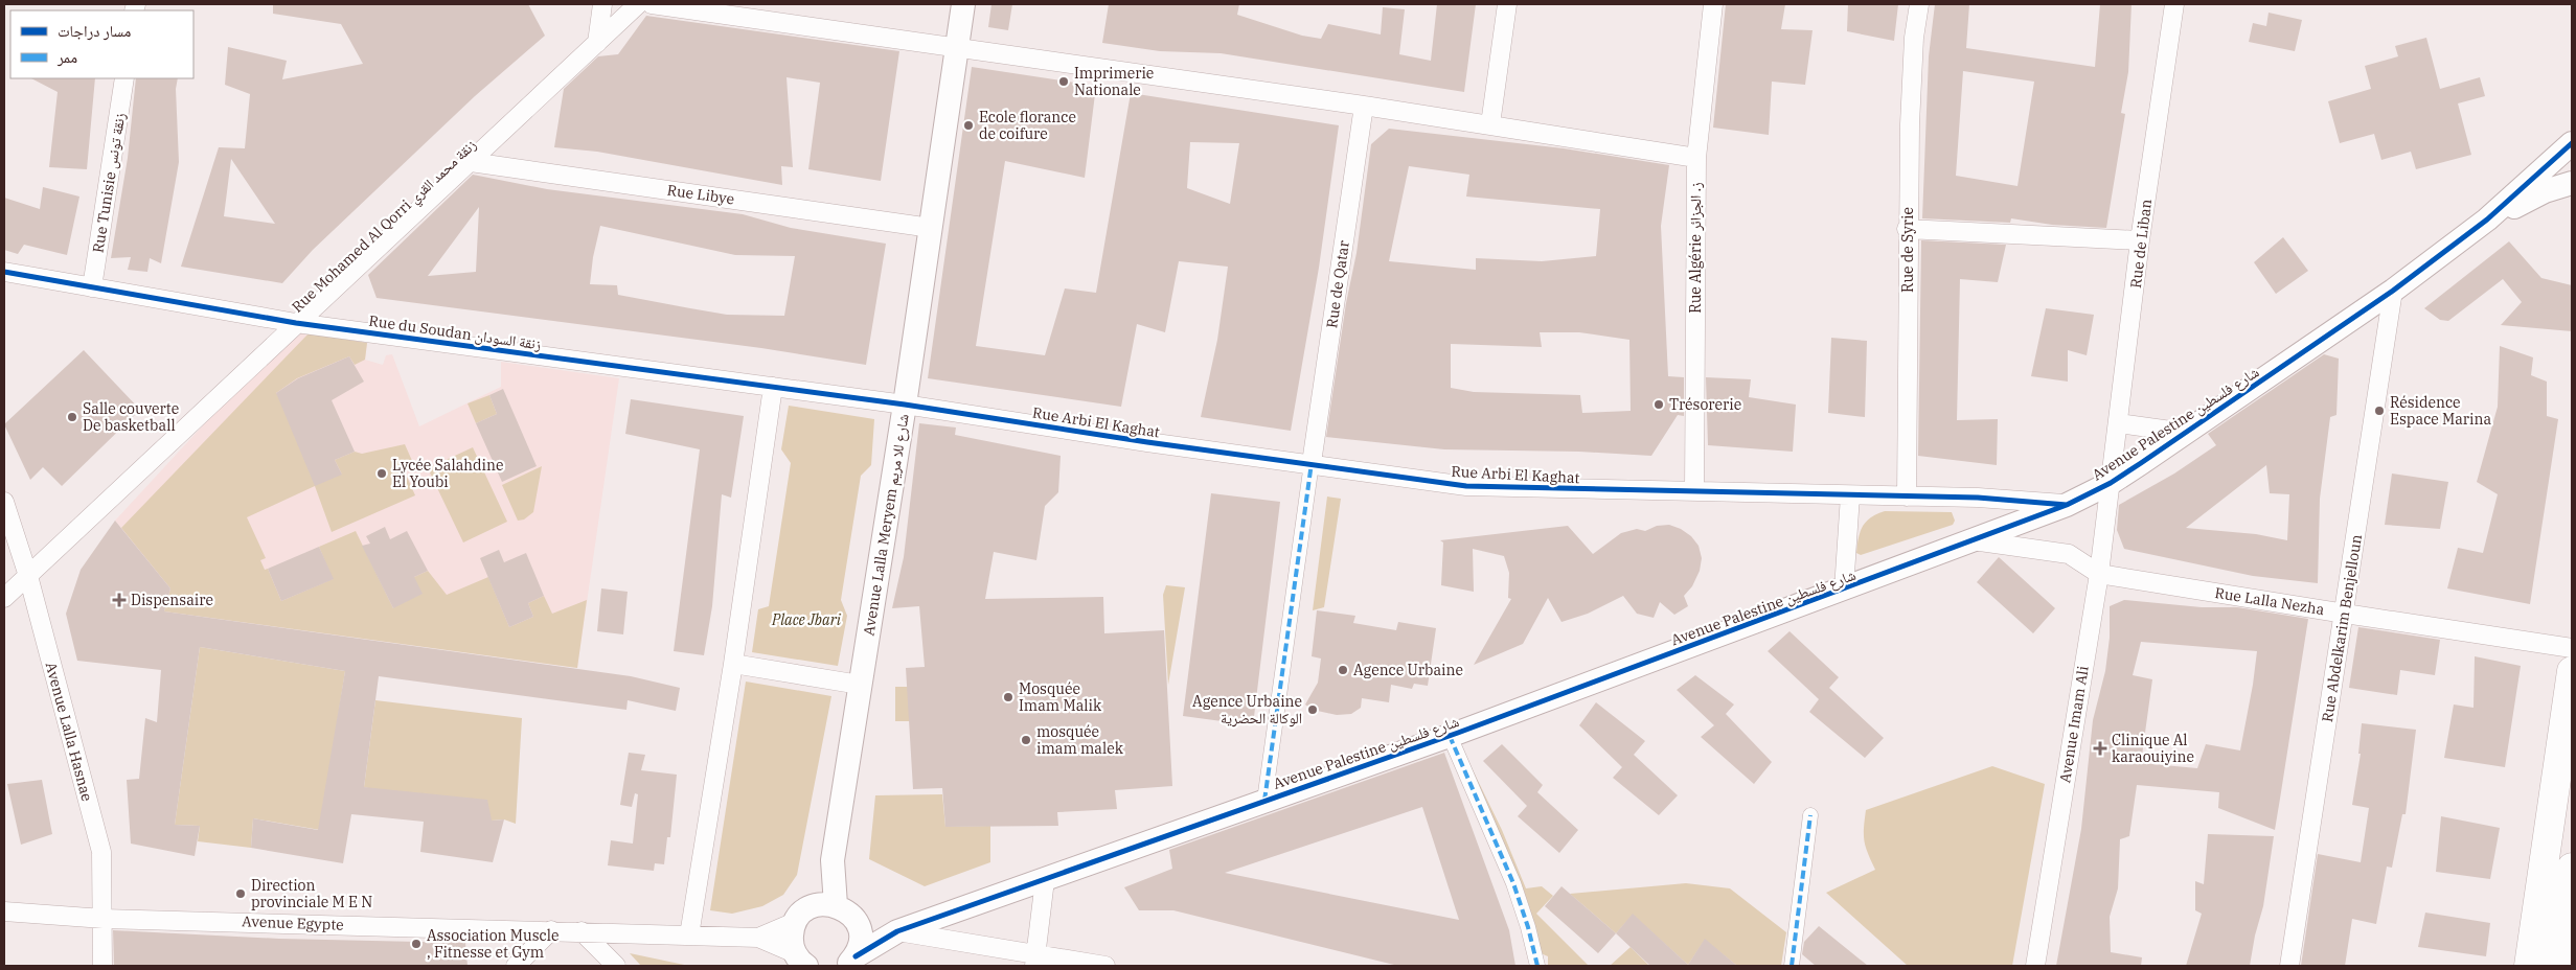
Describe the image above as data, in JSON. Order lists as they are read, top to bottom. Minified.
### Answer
{"streets":{"street":["Rue Tunisie زنقة تونس","Rue Libye","Rue Mohamed Al Qorri زنقة محمد القري","Rue de Liban","Rue Algérie ز. الجزائر","Rue de Syrie","Rue de Qatar","Rue du Soudan زنقة السودان","Rue Arbi El Kaghat","Avenue Palestine شارع فلسطين","Avenue Lalla Meryem شارع للا مريم","Rue Lalla Nezha","Rue Abdelkarim Benjelloun","Avenue Imam Ali","Avenue Lalla Hasnae","Avenue Egypte"]},"crossings":[["Rue Tunisie زنقة تونس","Rue du Soudan زنقة السودان"],["Rue Libye","Rue Mohamed Al Qorri زنقة محمد القري"],["Rue Libye","Avenue Lalla Meryem شارع للا مريم"],["Rue Mohamed Al Qorri زنقة محمد القري","Rue du Soudan زنقة السودان"],["Rue Mohamed Al Qorri زنقة محمد القري","Avenue Lalla Hasnae"],["Rue de Liban","Avenue Palestine شارع فلسطين"],["Rue de Liban","Avenue Imam Ali"],["Rue Algérie ز. الجزائر","Rue Arbi El Kaghat"],["Rue de Syrie","Rue Arbi El Kaghat"],["Rue de Qatar","Rue Arbi El Kaghat"],["Rue du Soudan زنقة السودان","Rue Arbi El Kaghat"],["Rue du Soudan زنقة السودان","Avenue Lalla Meryem شارع للا مريم"],["Rue Arbi El Kaghat","Avenue Palestine شارع فلسطين"],["Rue Arbi El Kaghat","Avenue Lalla Meryem شارع للا مريم"],["Avenue Palestine شارع فلسطين","Avenue Lalla Meryem شارع للا مريم"],["Avenue Palestine شارع فلسطين","Rue Lalla Nezha"],["Avenue Palestine شارع فلسطين","Rue Abdelkarim Benjelloun"],["Avenue Palestine شارع فلسطين","Avenue Imam Ali"],["Avenue Lalla Meryem شارع للا مريم","Avenue Egypte"],["Rue Lalla Nezha","Rue Abdelkarim Benjelloun"],["Rue Lalla Nezha","Avenue Imam Ali"],["Avenue Lalla Hasnae","Avenue Egypte"]],"parks":["Place Jbari"],"places":{"other":["Imprimerie Nationale","Ecole florance de coifure","Trésorerie","Résidence Espace Marina","Salle couverte De basketball","Lycée Salahdine El Youbi","Agence Urbaine","Mosquée Imam Malik","Agence Urbaine الوكالة الحضرية","mosquée imam malek","Direction provinciale M E N","Association Muscle , Fitnesse et Gym"],"health":["Dispensaire","Clinique Al karaouiyine"]},"legend":["مسار دراجات","ممر"]}
